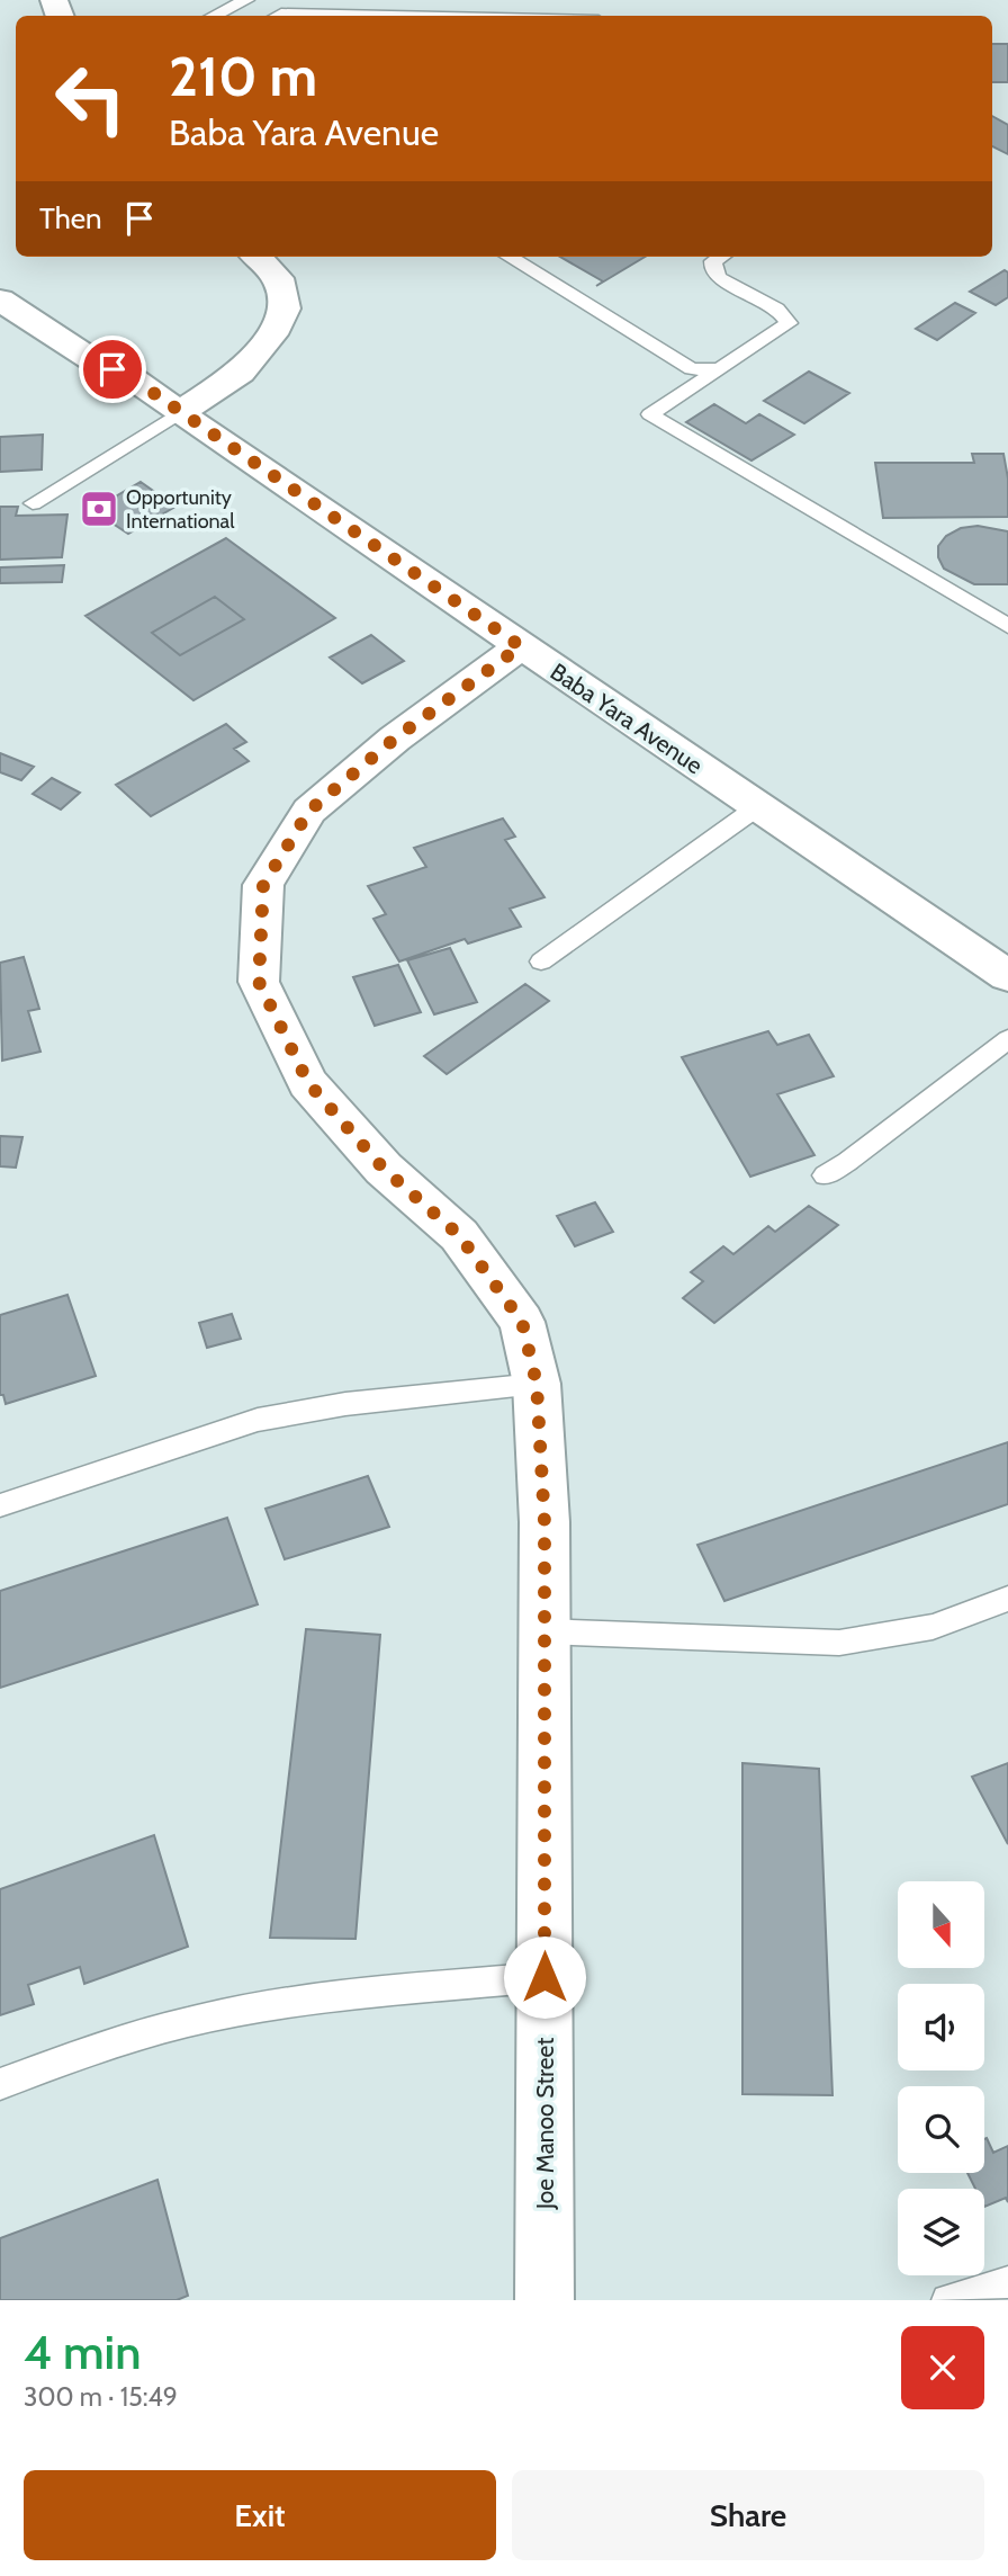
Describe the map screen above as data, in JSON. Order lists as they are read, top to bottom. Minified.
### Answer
{"streets":{"main road":["Baba Yara Avenue","Joe Manoo Street"]},"crossings":[["Baba Yara Avenue","Joe Manoo Street"]],"places":{"bank":["Opportunity International"]},"north":"bottom","page":{"turn":["210 m","Baba Yara Avenue"],"then":"Then","heading":["4 min","300 m · 15:49"],"buttons":["Exit","Share"]}}
